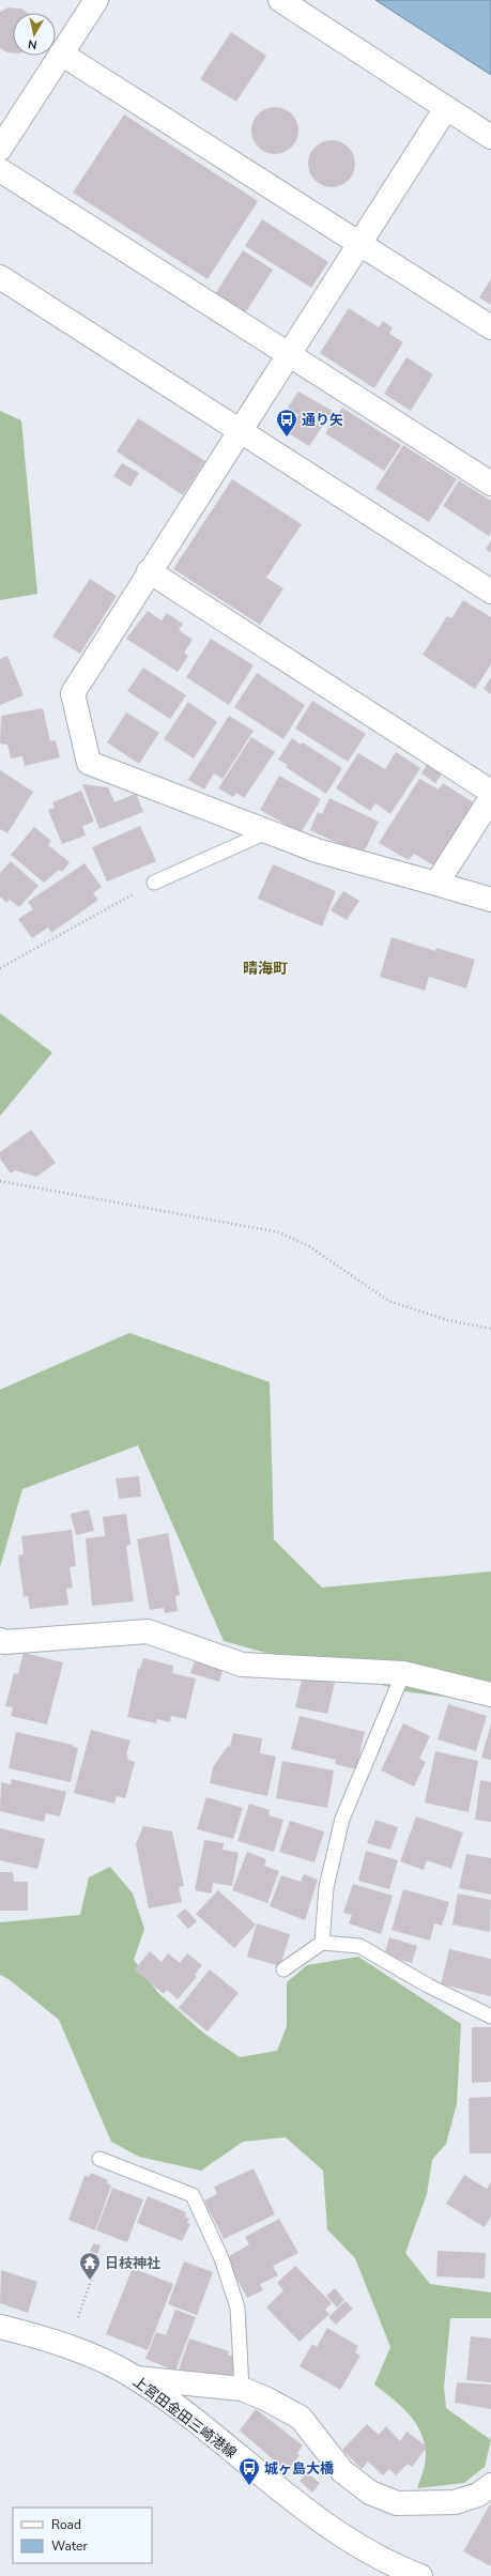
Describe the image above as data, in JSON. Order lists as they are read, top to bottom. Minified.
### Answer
{"streets":{"street":["上宮田金田三崎港線"]},"districts":["晴海町"],"places":{"bus stop":["通り矢","城ヶ島大橋"],"temple":["日枝神社"]},"legend":["Road","Water"],"north":"bottom"}
